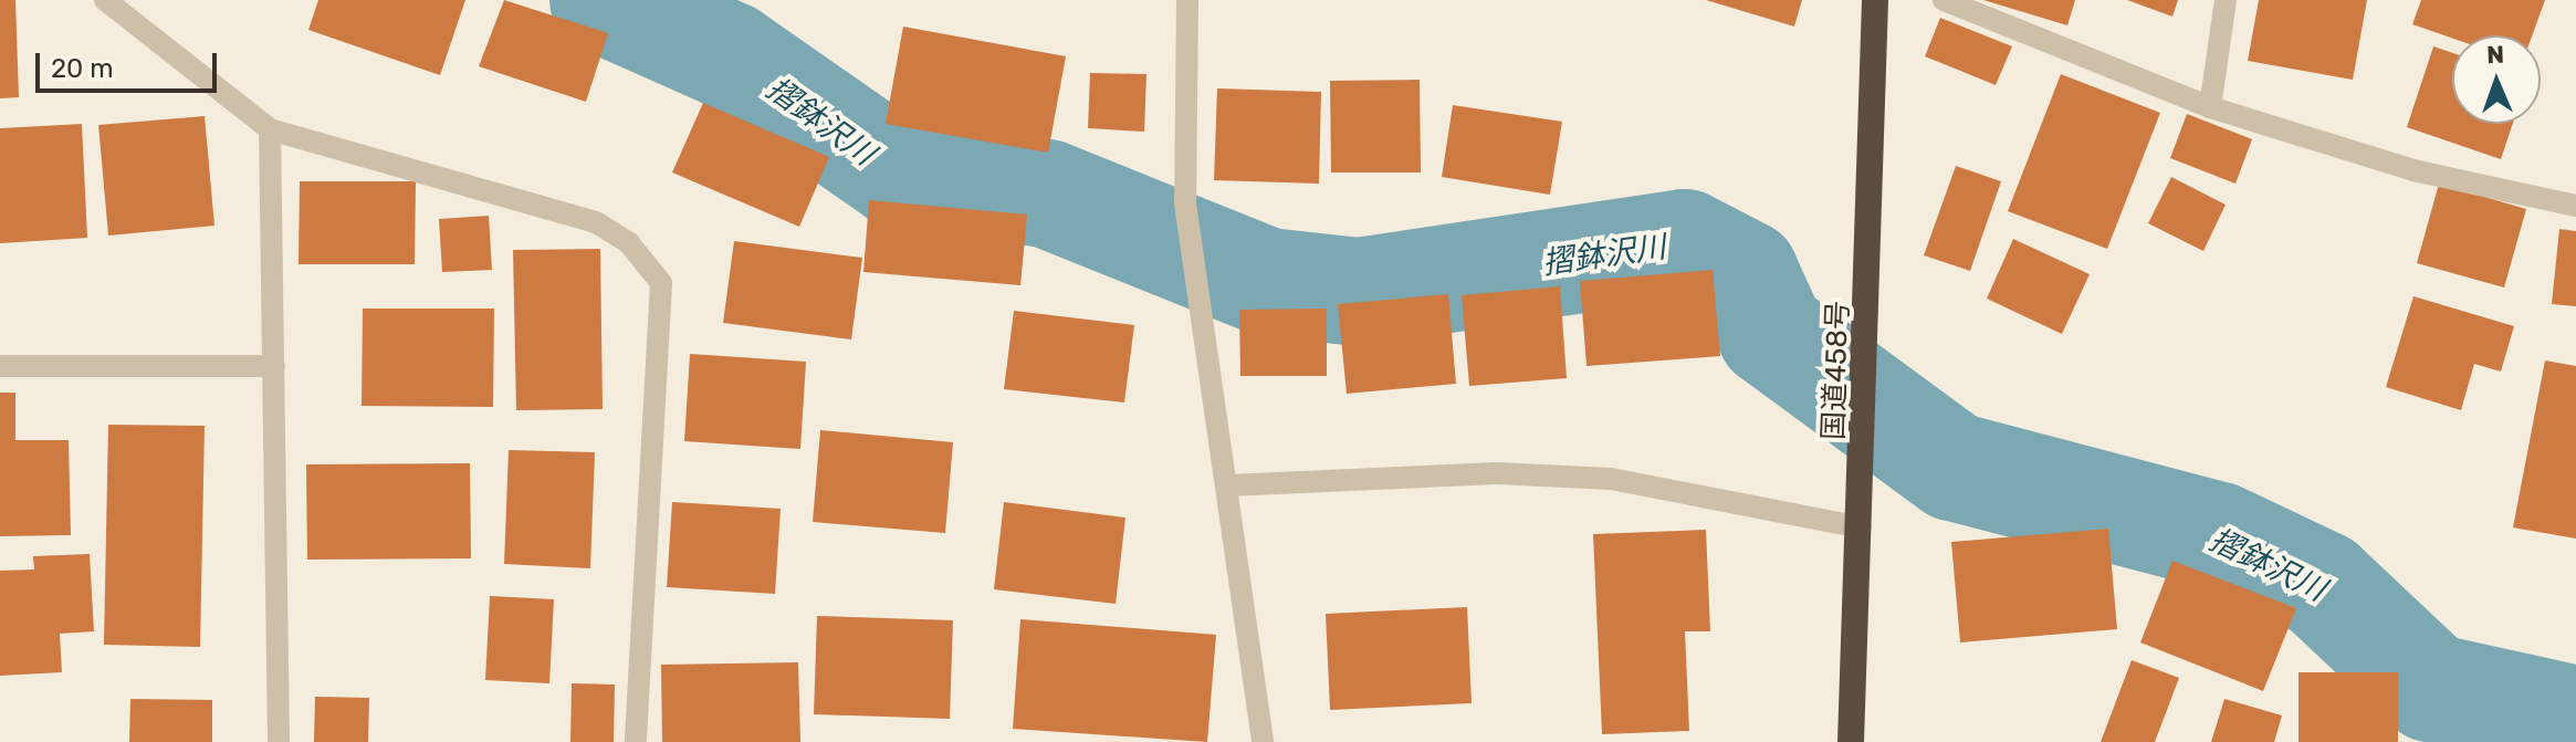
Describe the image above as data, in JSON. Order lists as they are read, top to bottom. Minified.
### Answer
{"streets":{"highway":["国道458号"]},"water":["摺鉢沢川"],"scale_bar":"20 m","north":"top"}
